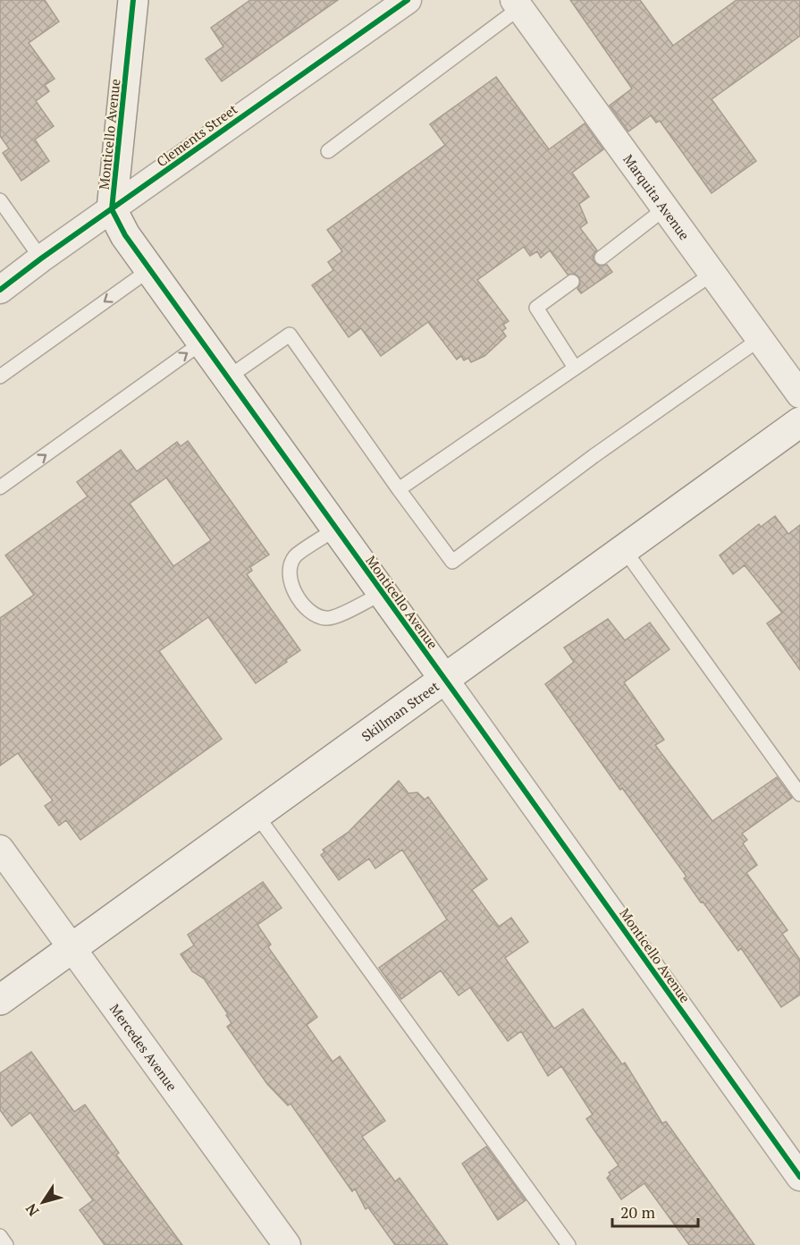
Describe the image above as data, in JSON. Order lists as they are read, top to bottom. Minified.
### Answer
{"streets":{"main road":["Monticello Avenue","Skillman Street"],"street":["Clements Street","Marquita Avenue","Mercedes Avenue"]},"crossings":[["Monticello Avenue","Clements Street"],["Monticello Avenue","Skillman Street"],["Skillman Street","Mercedes Avenue"]],"scale_bar":"20 m","north":"bottom left"}
